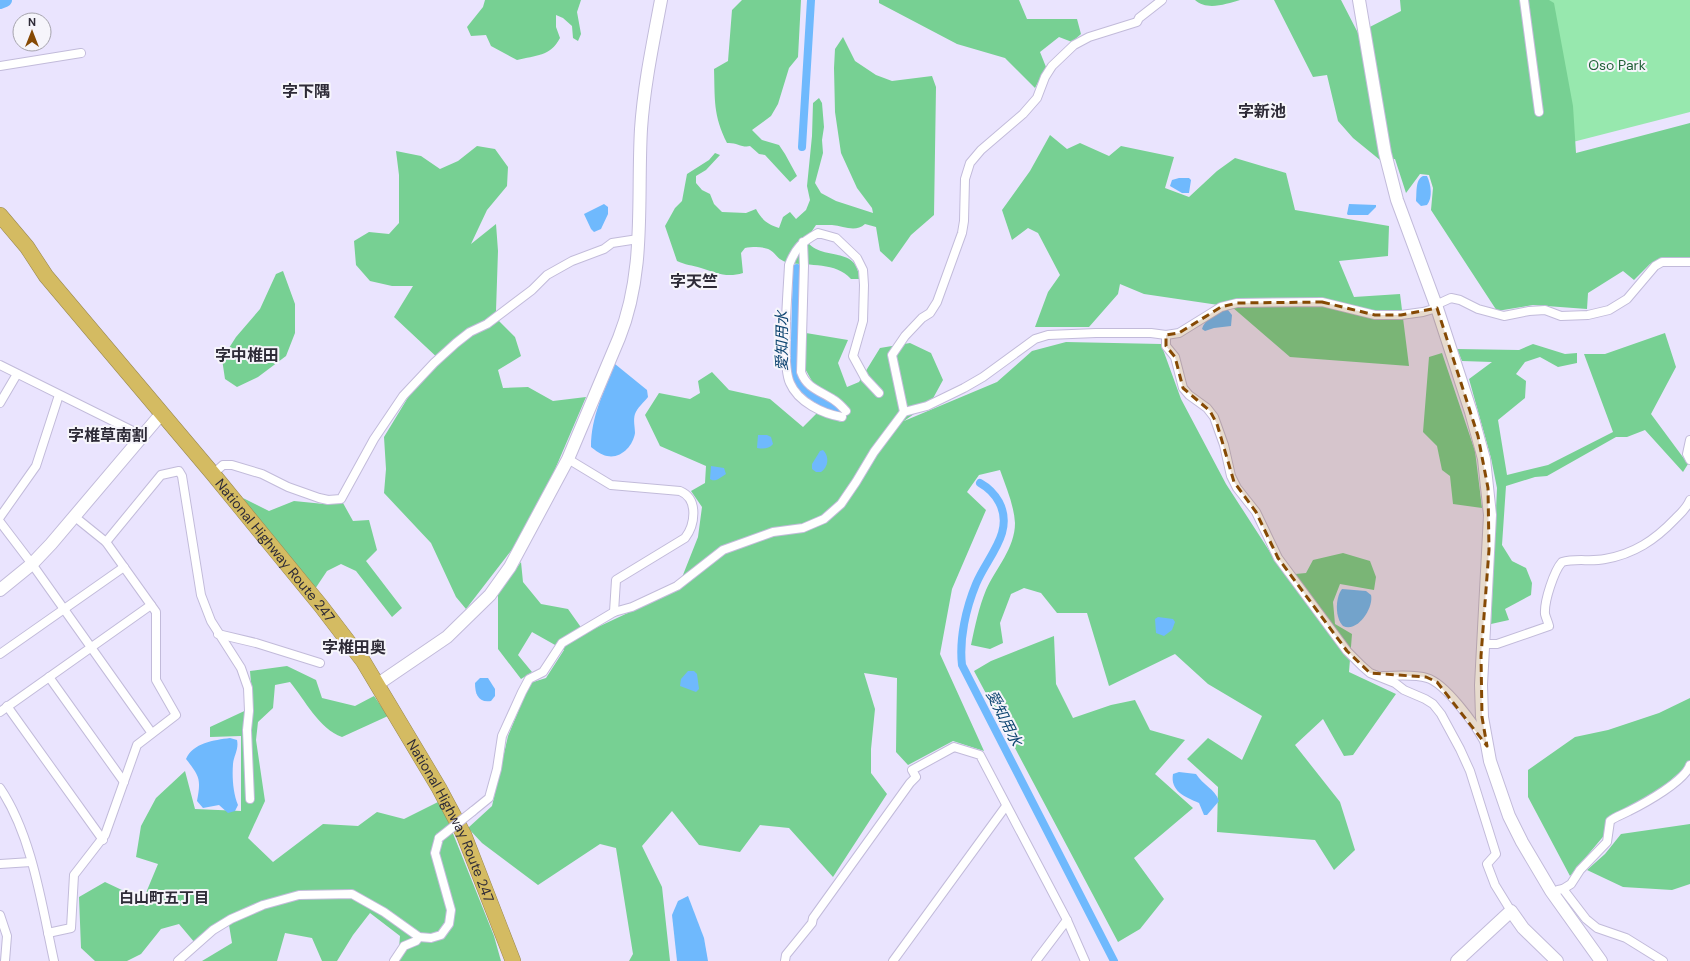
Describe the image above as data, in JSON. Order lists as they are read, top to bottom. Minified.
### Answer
{"streets":{"highway":["National Highway Route 247"]},"districts":["字下隅","字新池","字天竺","字中椎田","字椎草南割","字椎田奥","白山町五丁目"],"water":["愛知用水"],"parks":["Oso Park"],"north":"top"}
